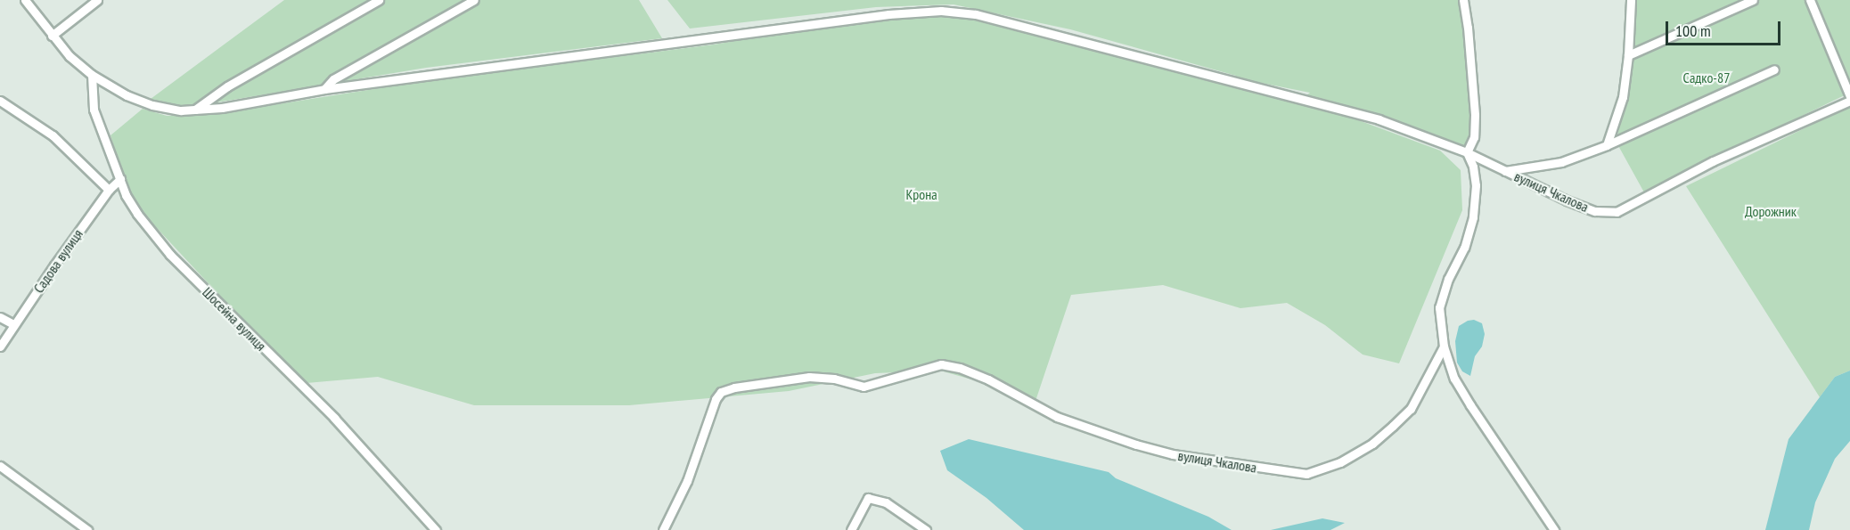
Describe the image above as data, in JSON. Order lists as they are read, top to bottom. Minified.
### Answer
{"streets":{"street":["вулиця Чкалова","Садова вулиця","Шосейна вулиця"]},"crossings":[["вулиця Чкалова","Шосейна вулиця"],["Садова вулиця","Шосейна вулиця"]],"parks":["Садко-87","Крона","Дорожник"],"scale_bar":"100 m"}
